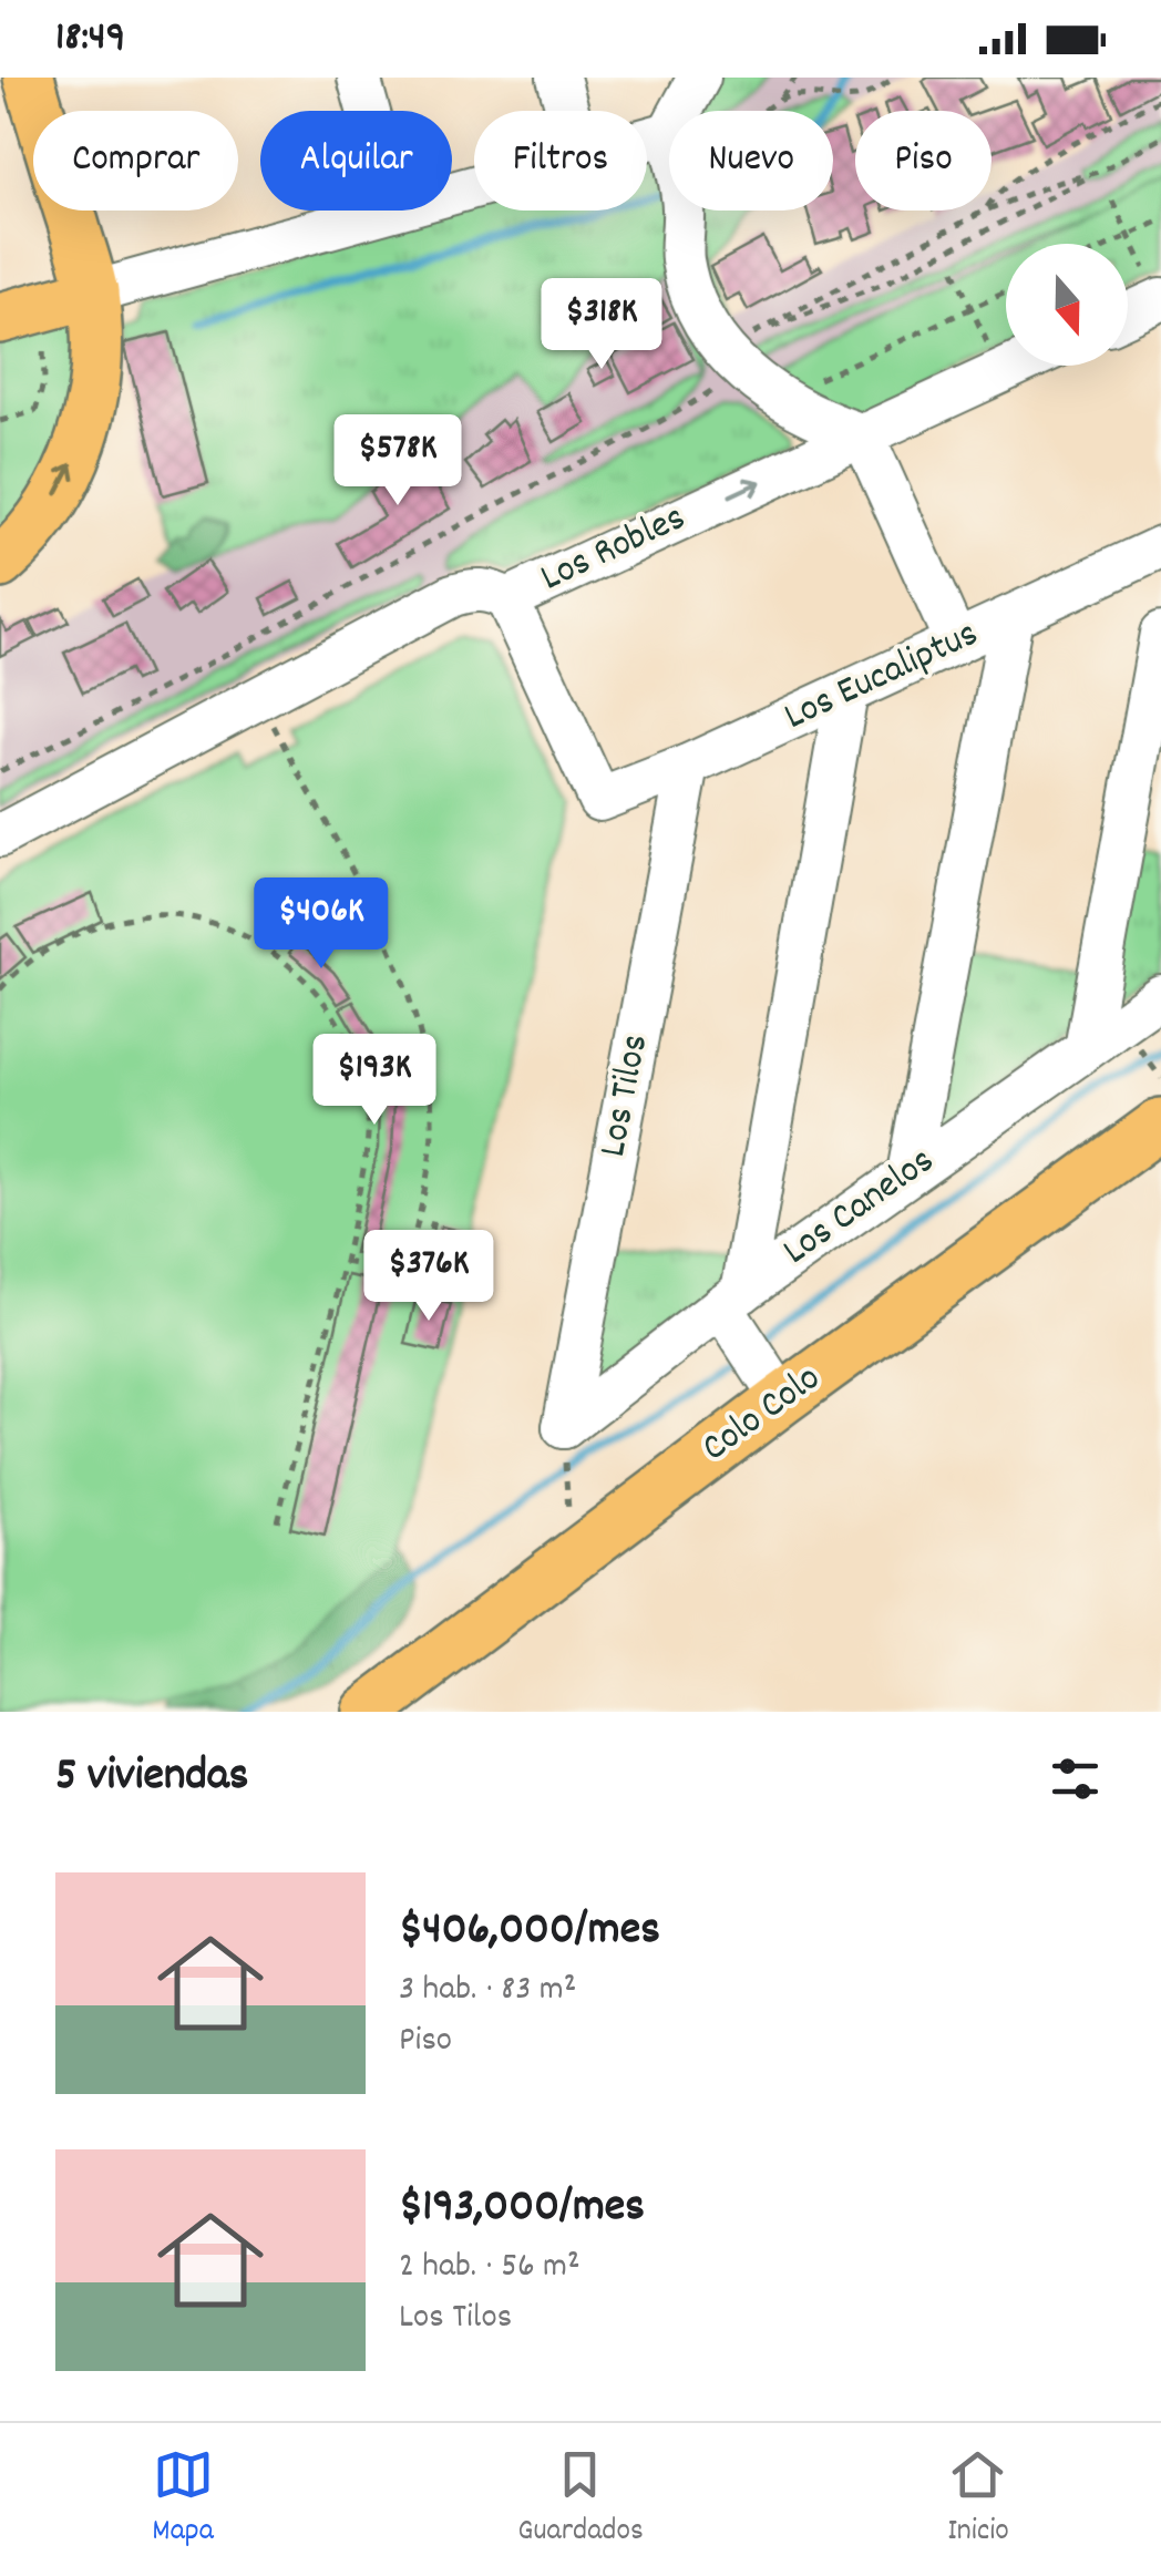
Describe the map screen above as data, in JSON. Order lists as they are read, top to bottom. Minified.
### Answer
{"streets":{"main road":["Colo Colo"],"street":["Los Robles","Los Eucaliptus","Los Tilos","Los Canelos"]},"crossings":[["Los Robles","Los Eucaliptus"],["Los Eucaliptus","Los Tilos"],["Los Tilos","Los Canelos"]],"north":"bottom","page":{"status":"18:49","chip":["Comprar","Alquilar","Filtros","Nuevo","Piso"],"price":["$318K","$578K","$406K","$193K","$376K"],"heading":"5 viviendas","list":[{"name":"$406,000/mes","note":"3 hab. · 83 m² · Piso"},{"name":"$193,000/mes","note":"2 hab. · 56 m² · Los Tilos"}],"tabs":["Mapa","Guardados","Inicio"]}}
